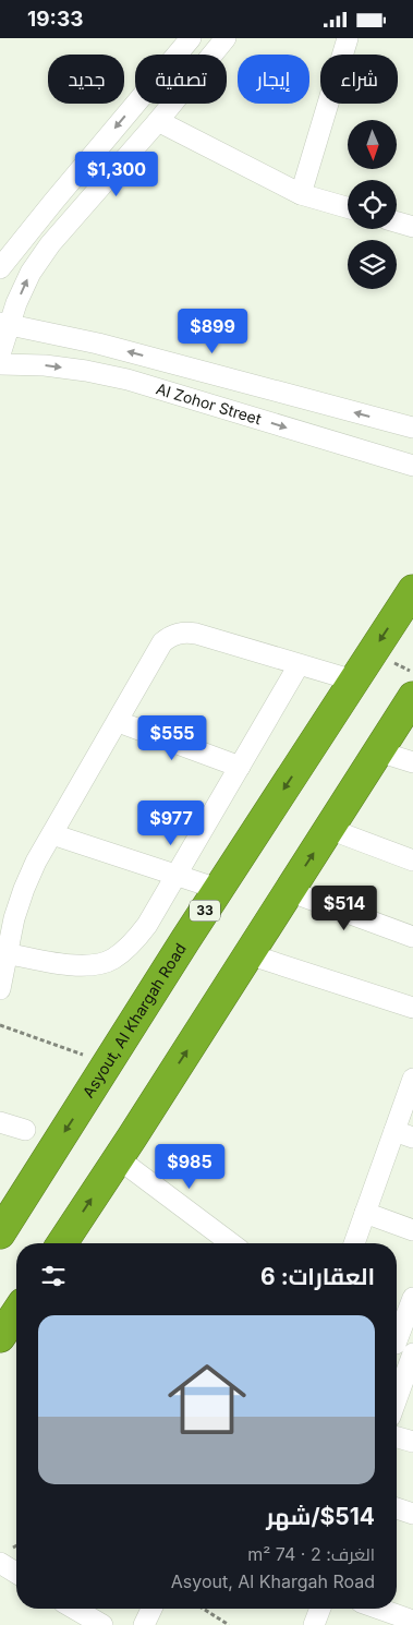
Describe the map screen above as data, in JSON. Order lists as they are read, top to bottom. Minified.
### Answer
{"streets":{"highway":["33","Asyout, Al Khargah Road"],"street":["Al Zohor Street"]},"north":"bottom","page":{"status":"19:33","chip":["شراء","إيجار","تصفية","جديد"],"price":["$1,300","$899","$555","$977","$514","$985"],"heading":"العقارات: 6","list":[{"name":"$514/شهر","note":"الغرف: 2 · 74 m² · Asyout, Al Khargah Road"}]}}
